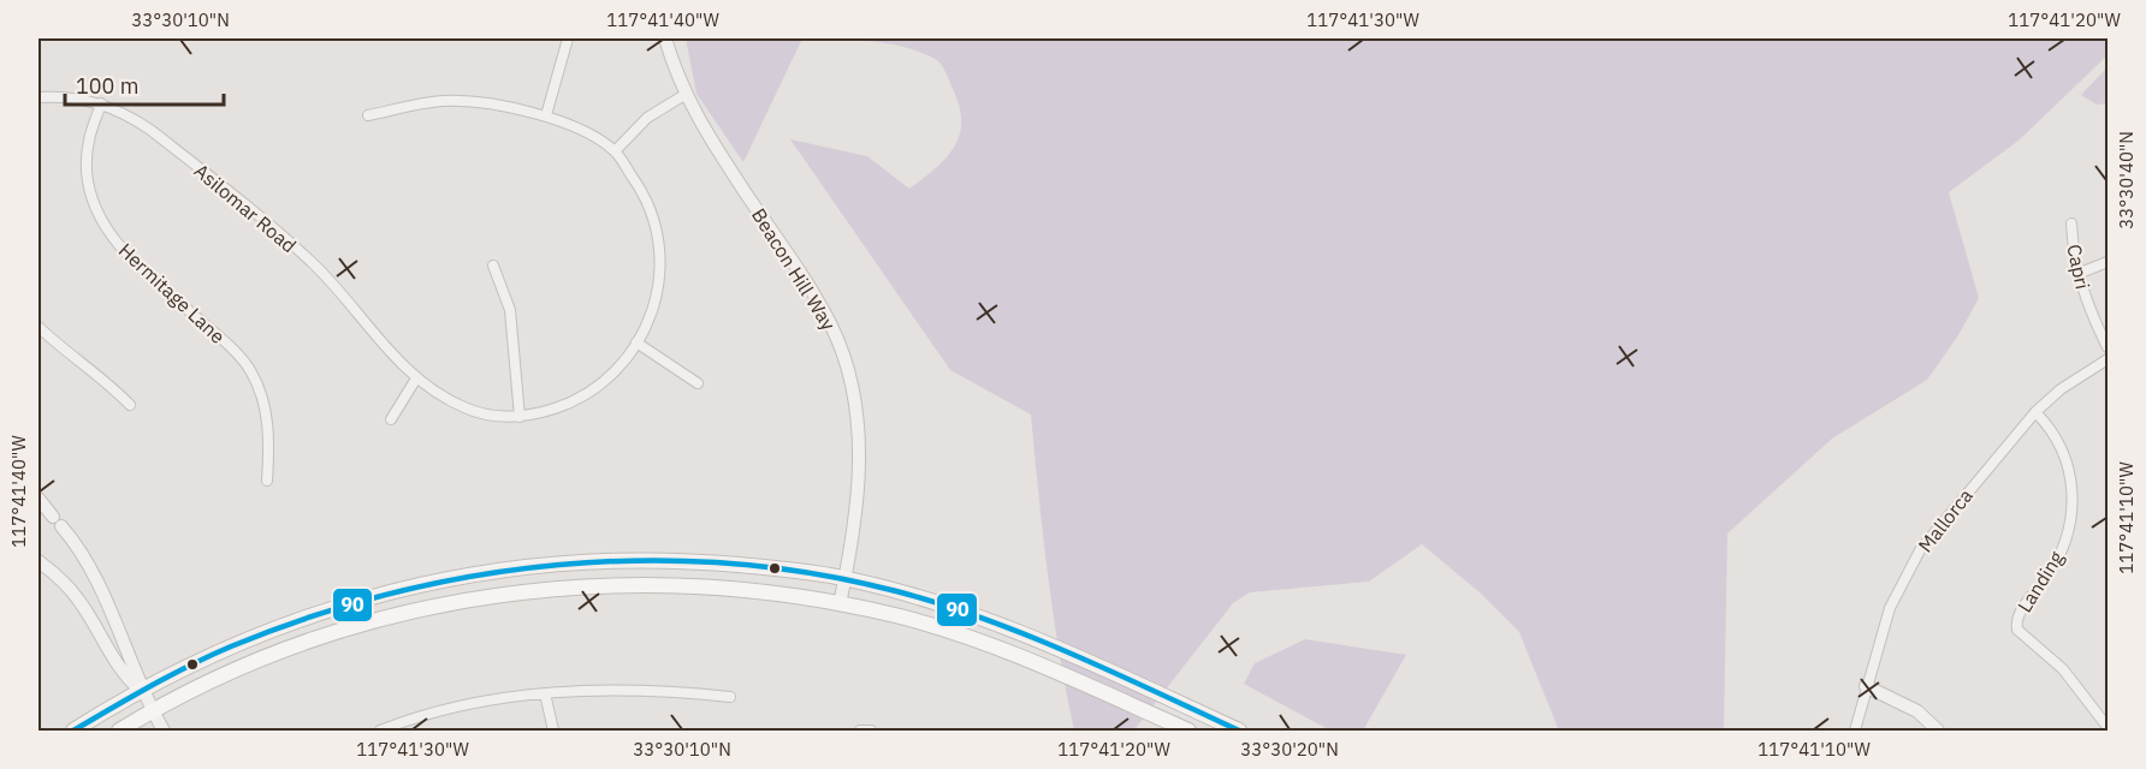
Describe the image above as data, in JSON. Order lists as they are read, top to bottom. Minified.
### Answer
{"streets":{"street":["Asilomar Road","Capri","Beacon Hill Way","Hermitage Lane","Mallorca","Landing"]},"crossings":[["Asilomar Road","Hermitage Lane"],["Mallorca","Landing"]],"lines":["transit line 90"],"scale_bar":"100 m","coordinates":["33°30'10\"N","117°41'40\"W","117°41'30\"W","117°41'20\"W","33°30'40\"N","117°41'10\"W","33°30'20\"N"]}
